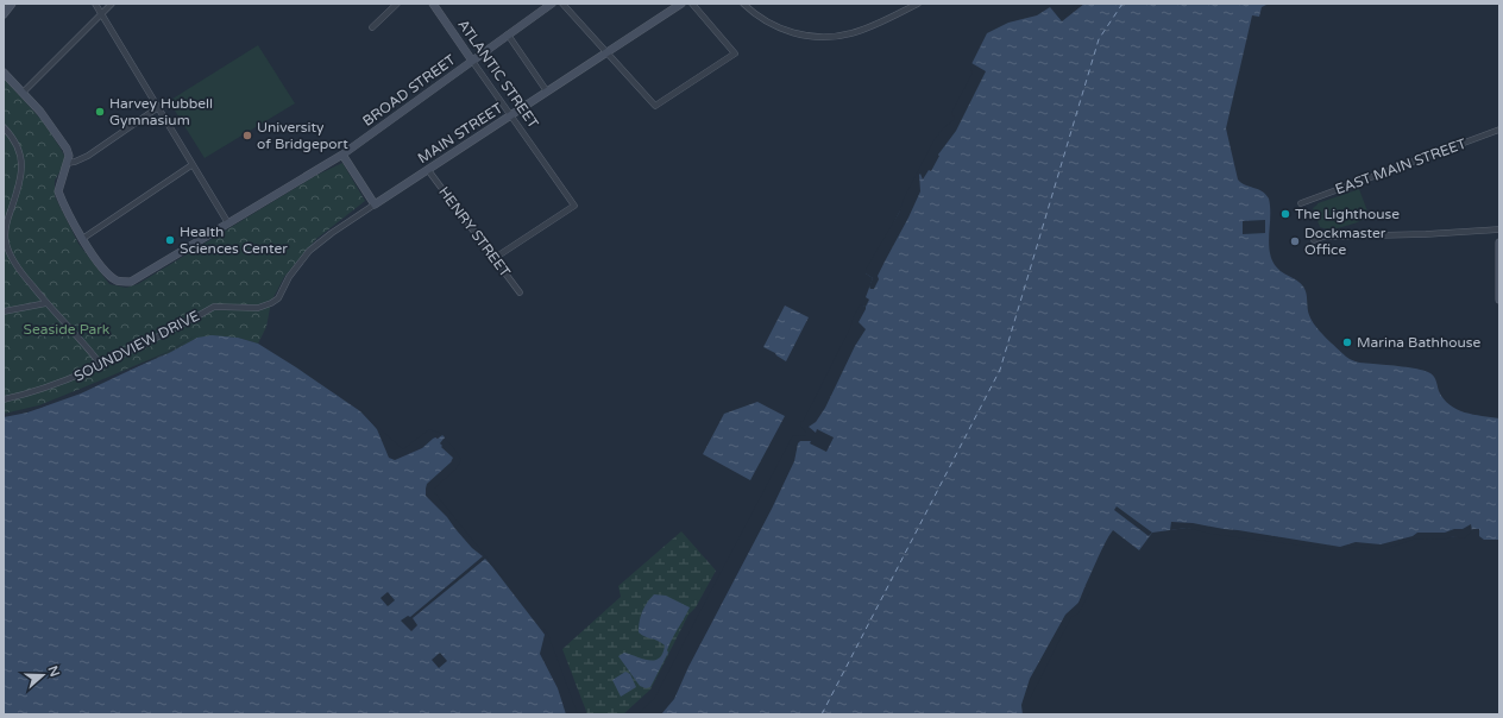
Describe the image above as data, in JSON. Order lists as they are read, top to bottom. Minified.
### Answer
{"streets":{"street":["ATLANTIC STREET","BROAD STREET","MAIN STREET","EAST MAIN STREET","HENRY STREET","SOUNDVIEW DRIVE"]},"crossings":[["ATLANTIC STREET","BROAD STREET"],["ATLANTIC STREET","MAIN STREET"],["ATLANTIC STREET","HENRY STREET"],["MAIN STREET","HENRY STREET"],["MAIN STREET","SOUNDVIEW DRIVE"]],"parks":["Seaside Park"],"places":["Harvey Hubbell Gymnasium","University of Bridgeport","The Lighthouse","Health Sciences Center","Dockmaster Office","Marina Bathhouse"],"north":"right"}
